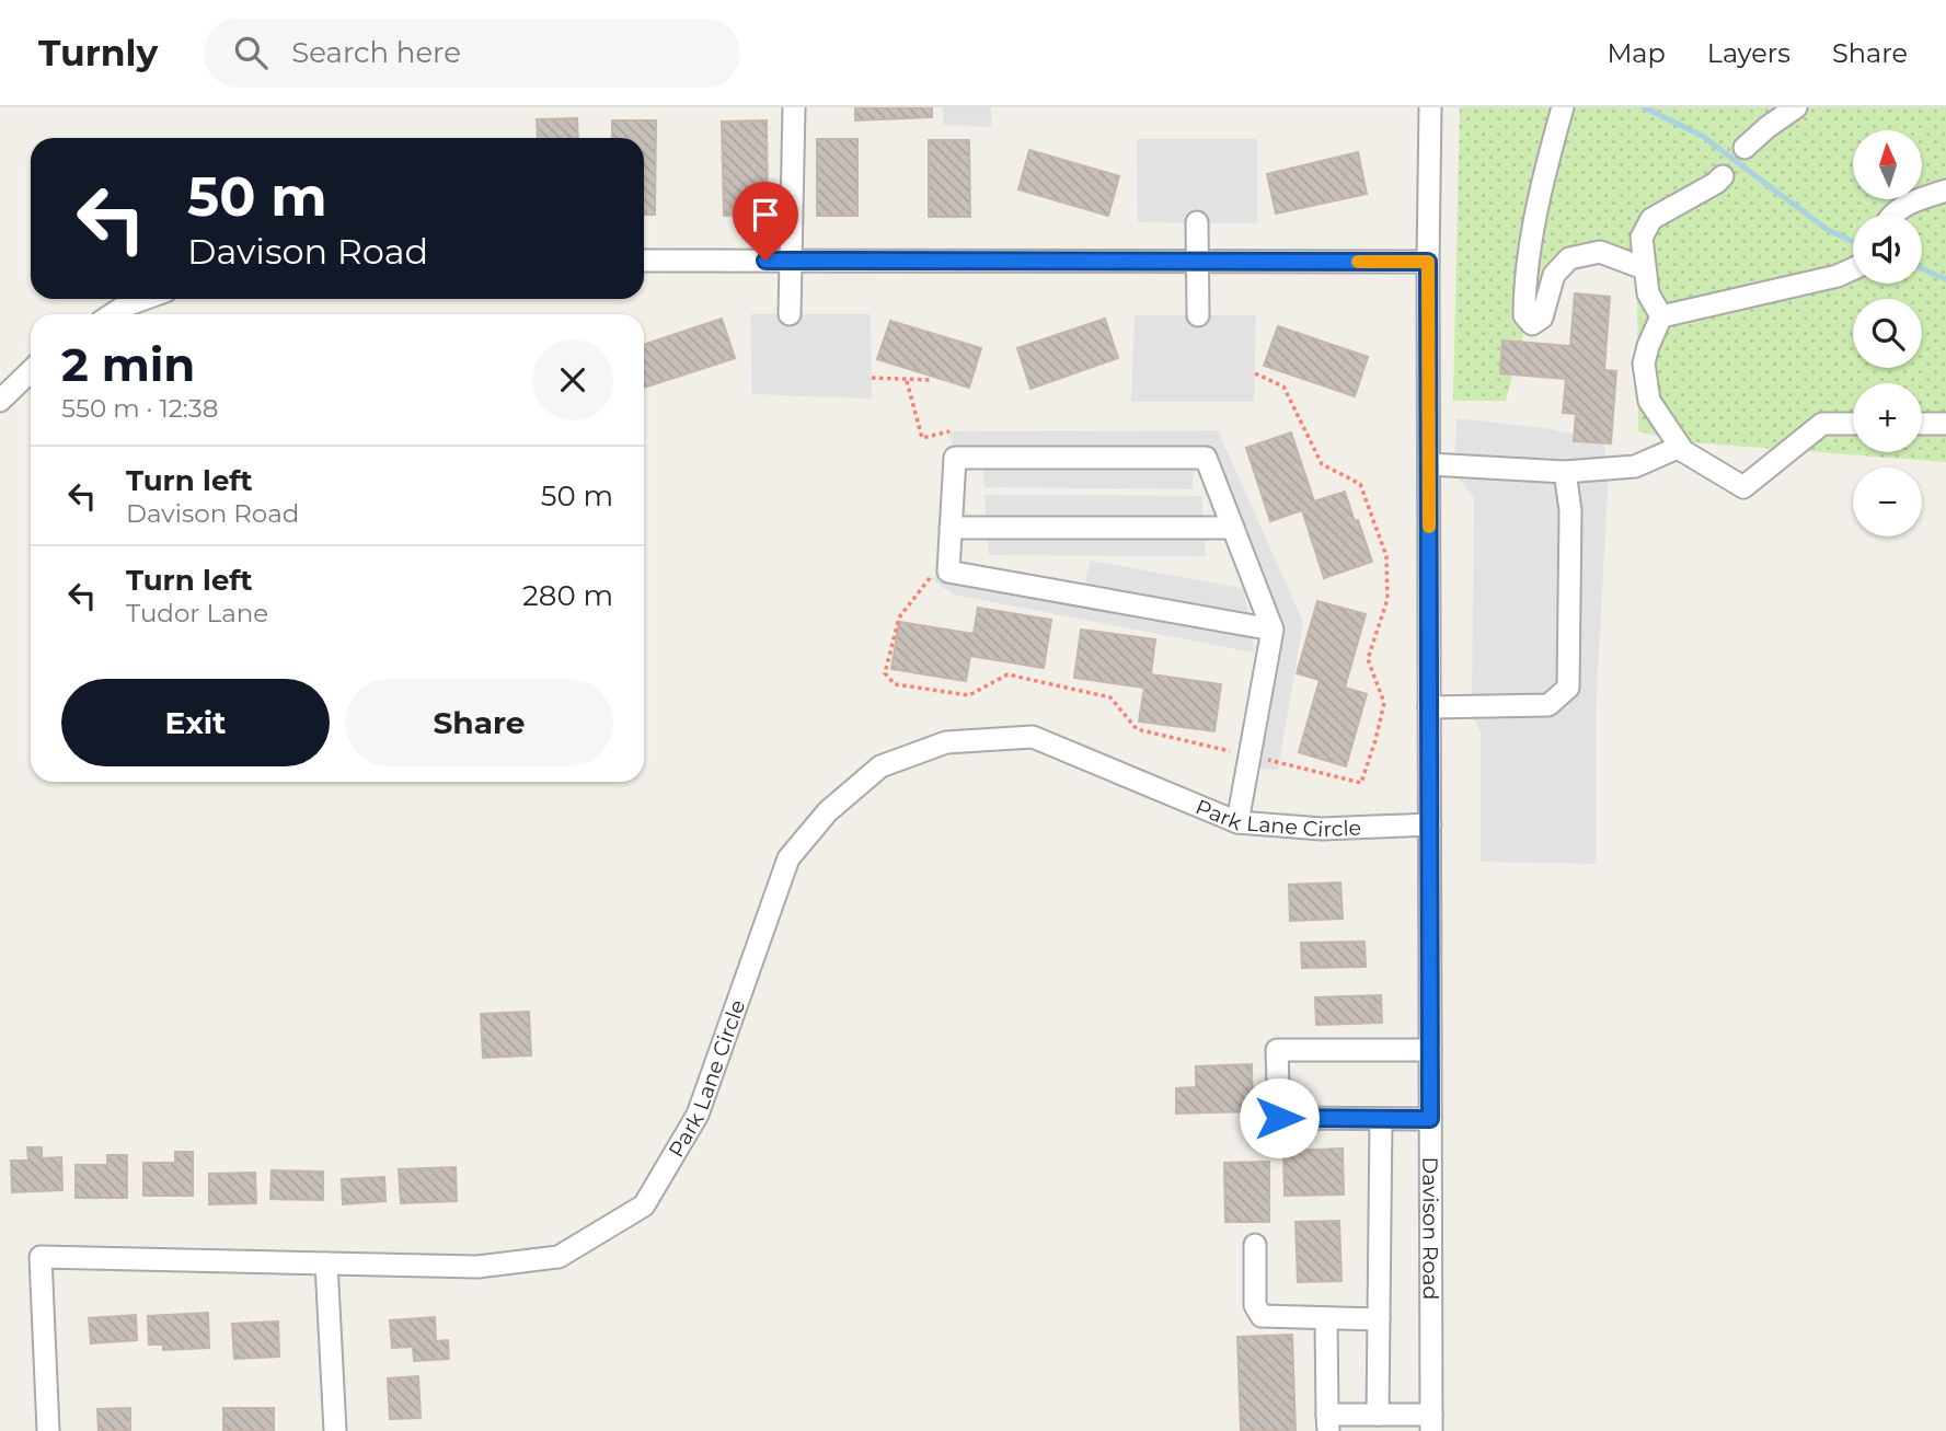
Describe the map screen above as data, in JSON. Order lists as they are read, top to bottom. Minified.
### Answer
{"streets":{"street":["Park Lane Circle","Davison Road"]},"crossings":[["Park Lane Circle","Davison Road"]],"north":"top","page":{"header":"Turnly","search":"Search here","nav":["Map","Layers","Share"],"map_buttons":["+","−"],"turn":["50 m","Davison Road"],"heading":["2 min","550 m · 12:38"],"list":[{"name":"Turn left","note":"Davison Road","value":"50 m"},{"name":"Turn left","note":"Tudor Lane","value":"280 m"}],"buttons":["Exit","Share"]}}
